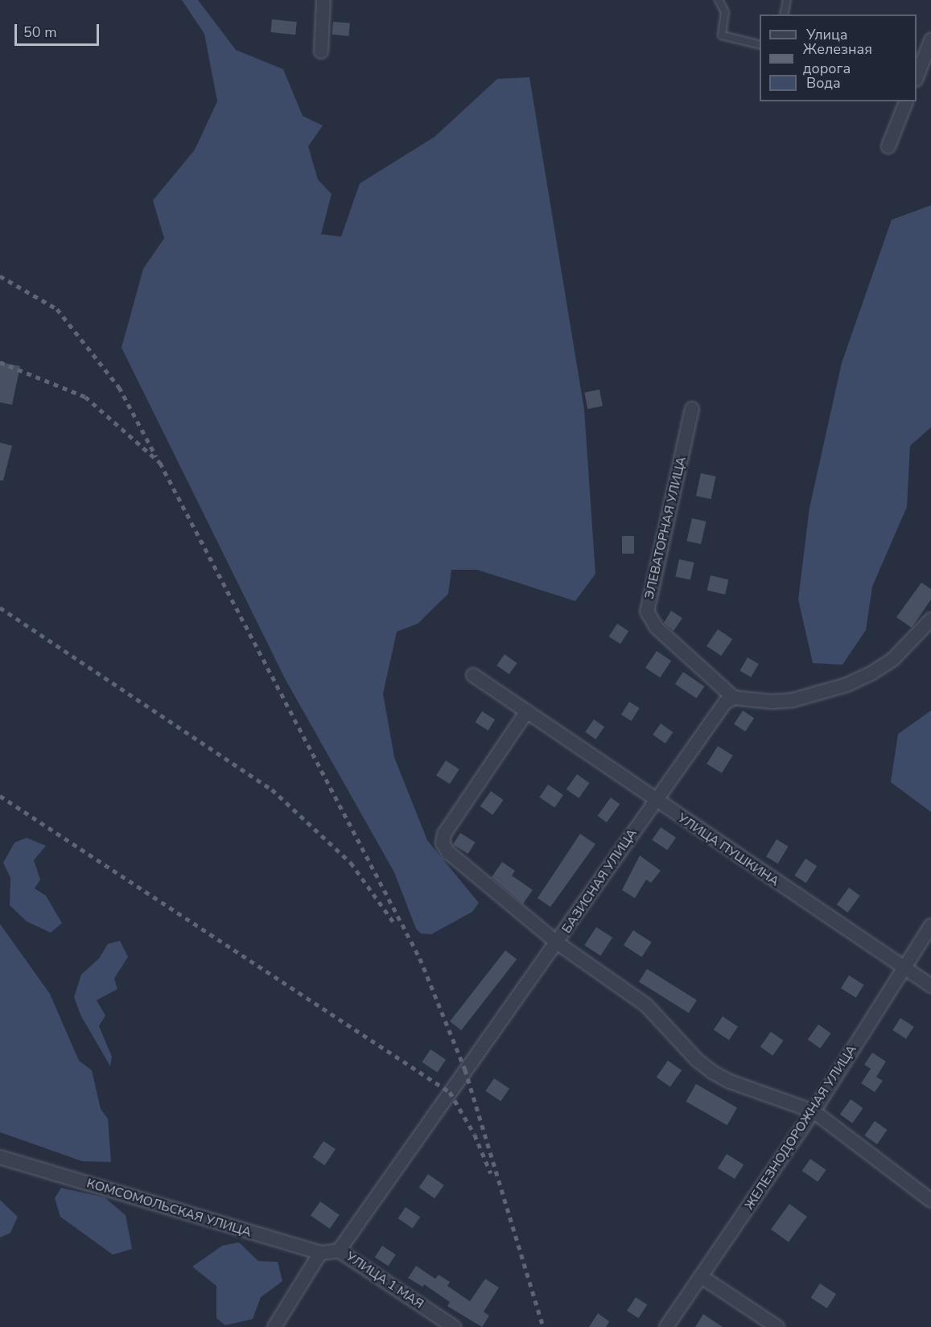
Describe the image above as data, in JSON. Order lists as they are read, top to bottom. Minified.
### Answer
{"streets":{"street":["ЭЛЕВАТОРНАЯ УЛИЦА","УЛИЦА ПУШКИНА","БАЗИСНАЯ УЛИЦА","ЖЕЛЕЗНОДОРОЖНАЯ УЛИЦА","КОМСОМОЛЬСКАЯ УЛИЦА","УЛИЦА 1 МАЯ"]},"crossings":[["ЭЛЕВАТОРНАЯ УЛИЦА","БАЗИСНАЯ УЛИЦА"],["УЛИЦА ПУШКИНА","БАЗИСНАЯ УЛИЦА"],["УЛИЦА ПУШКИНА","ЖЕЛЕЗНОДОРОЖНАЯ УЛИЦА"],["БАЗИСНАЯ УЛИЦА","КОМСОМОЛЬСКАЯ УЛИЦА"],["БАЗИСНАЯ УЛИЦА","УЛИЦА 1 МАЯ"],["КОМСОМОЛЬСКАЯ УЛИЦА","УЛИЦА 1 МАЯ"]],"legend":["Улица","Железная дорога","Вода"],"scale_bar":"50 m"}
